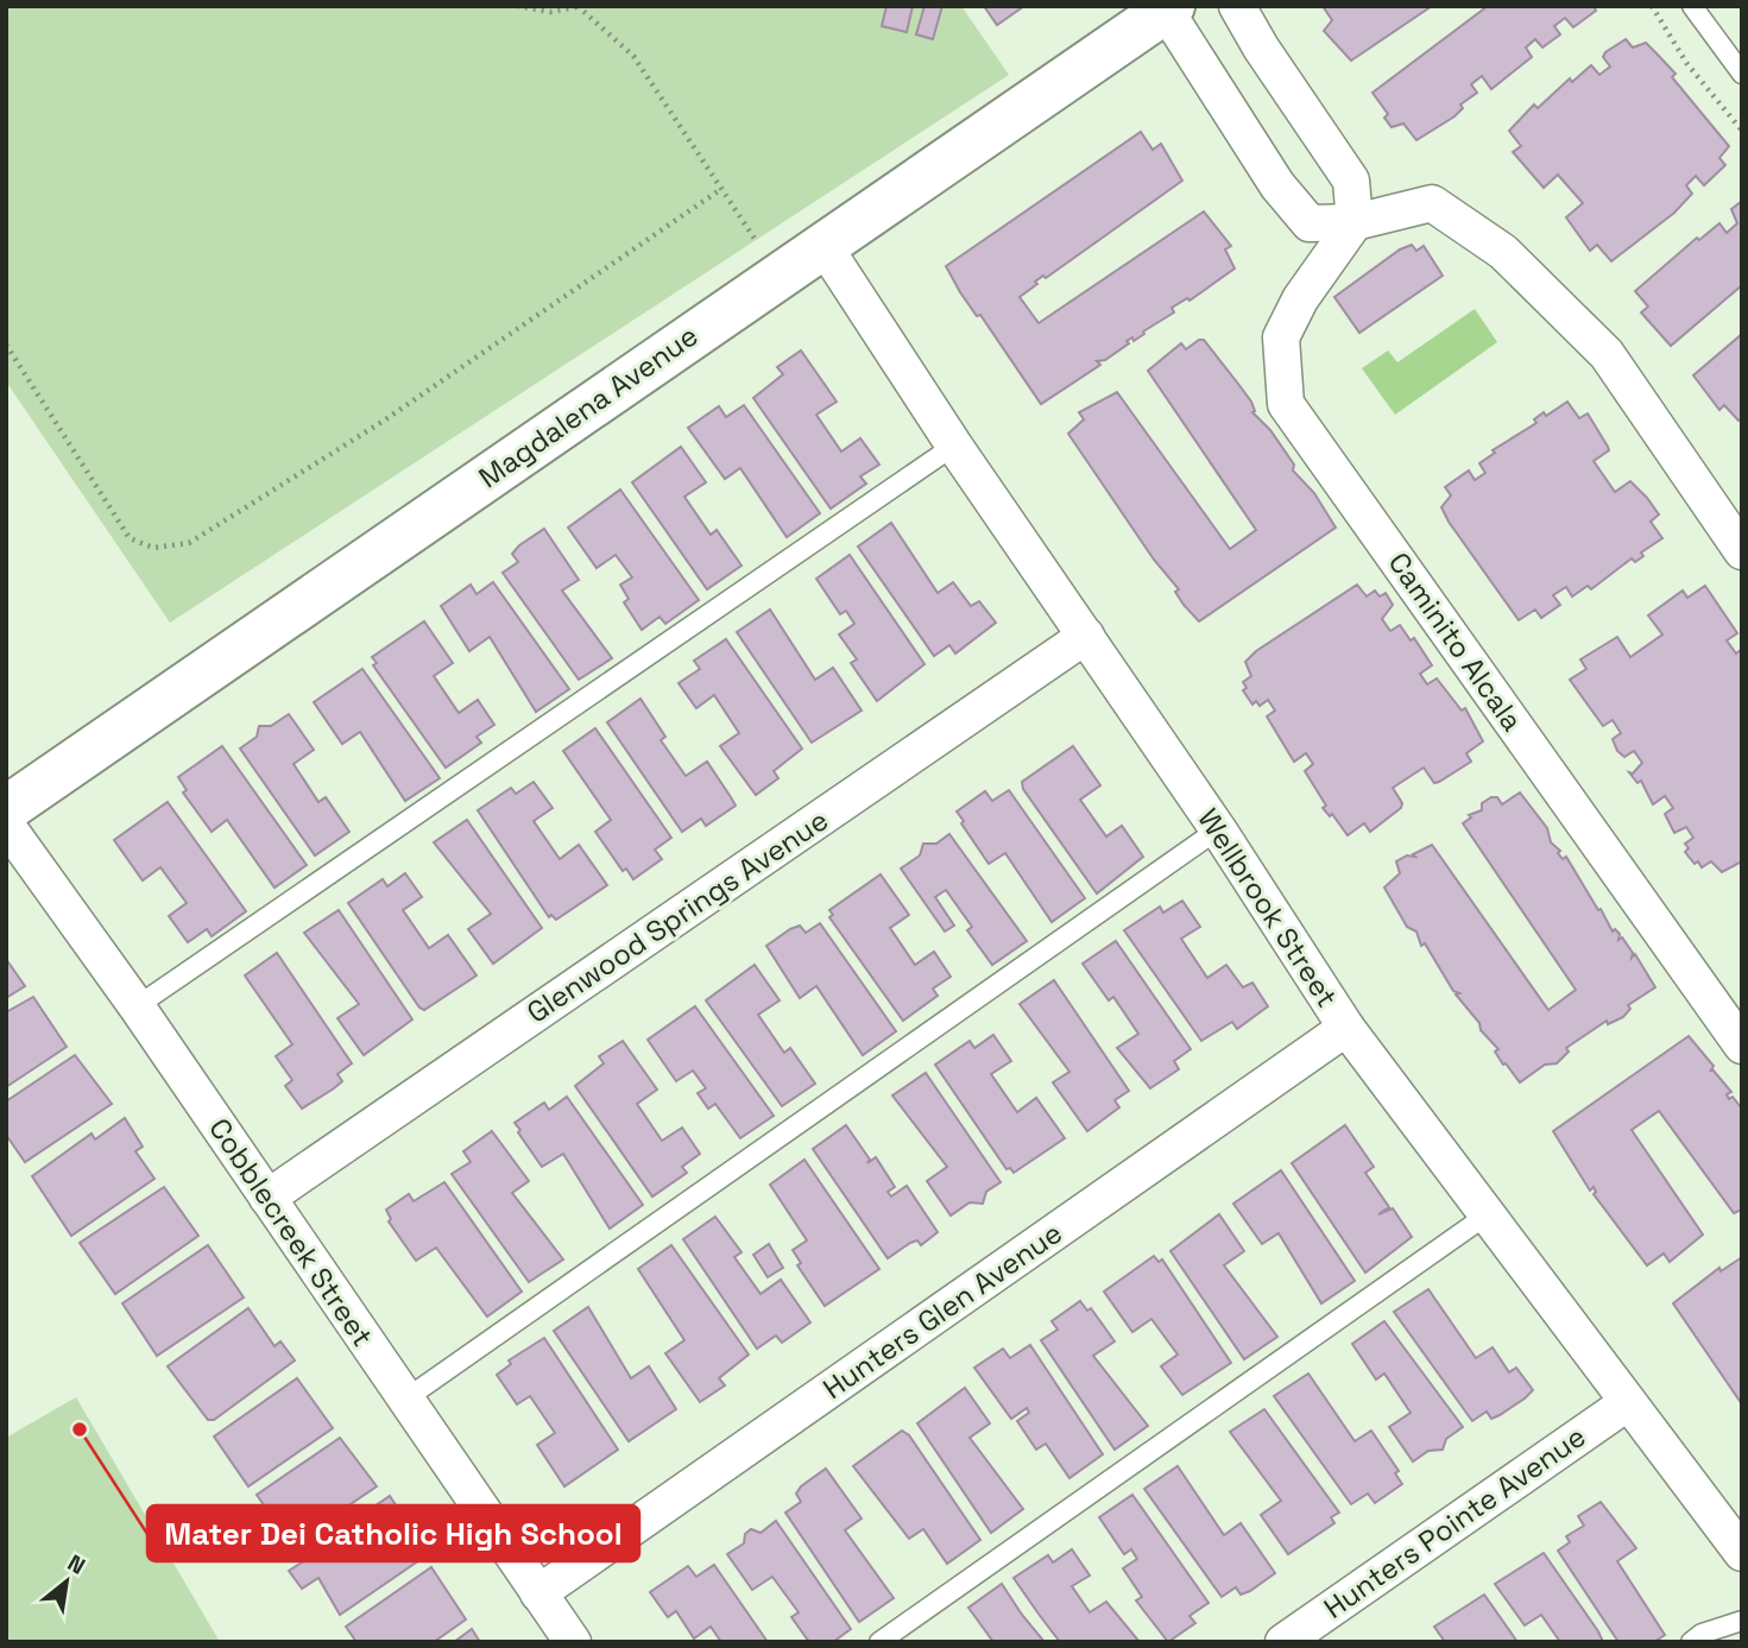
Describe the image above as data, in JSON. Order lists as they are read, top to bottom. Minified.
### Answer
{"streets":{"street":["Magdalena Avenue","Caminito Alcala","Wellbrook Street","Glenwood Springs Avenue","Cobblecreek Street","Hunters Glen Avenue","Hunters Pointe Avenue"]},"crossings":[["Magdalena Avenue","Wellbrook Street"],["Wellbrook Street","Glenwood Springs Avenue"],["Wellbrook Street","Hunters Glen Avenue"],["Wellbrook Street","Hunters Pointe Avenue"],["Glenwood Springs Avenue","Cobblecreek Street"],["Cobblecreek Street","Hunters Glen Avenue"]],"places":["Mater Dei Catholic High School"],"north":"top right"}
